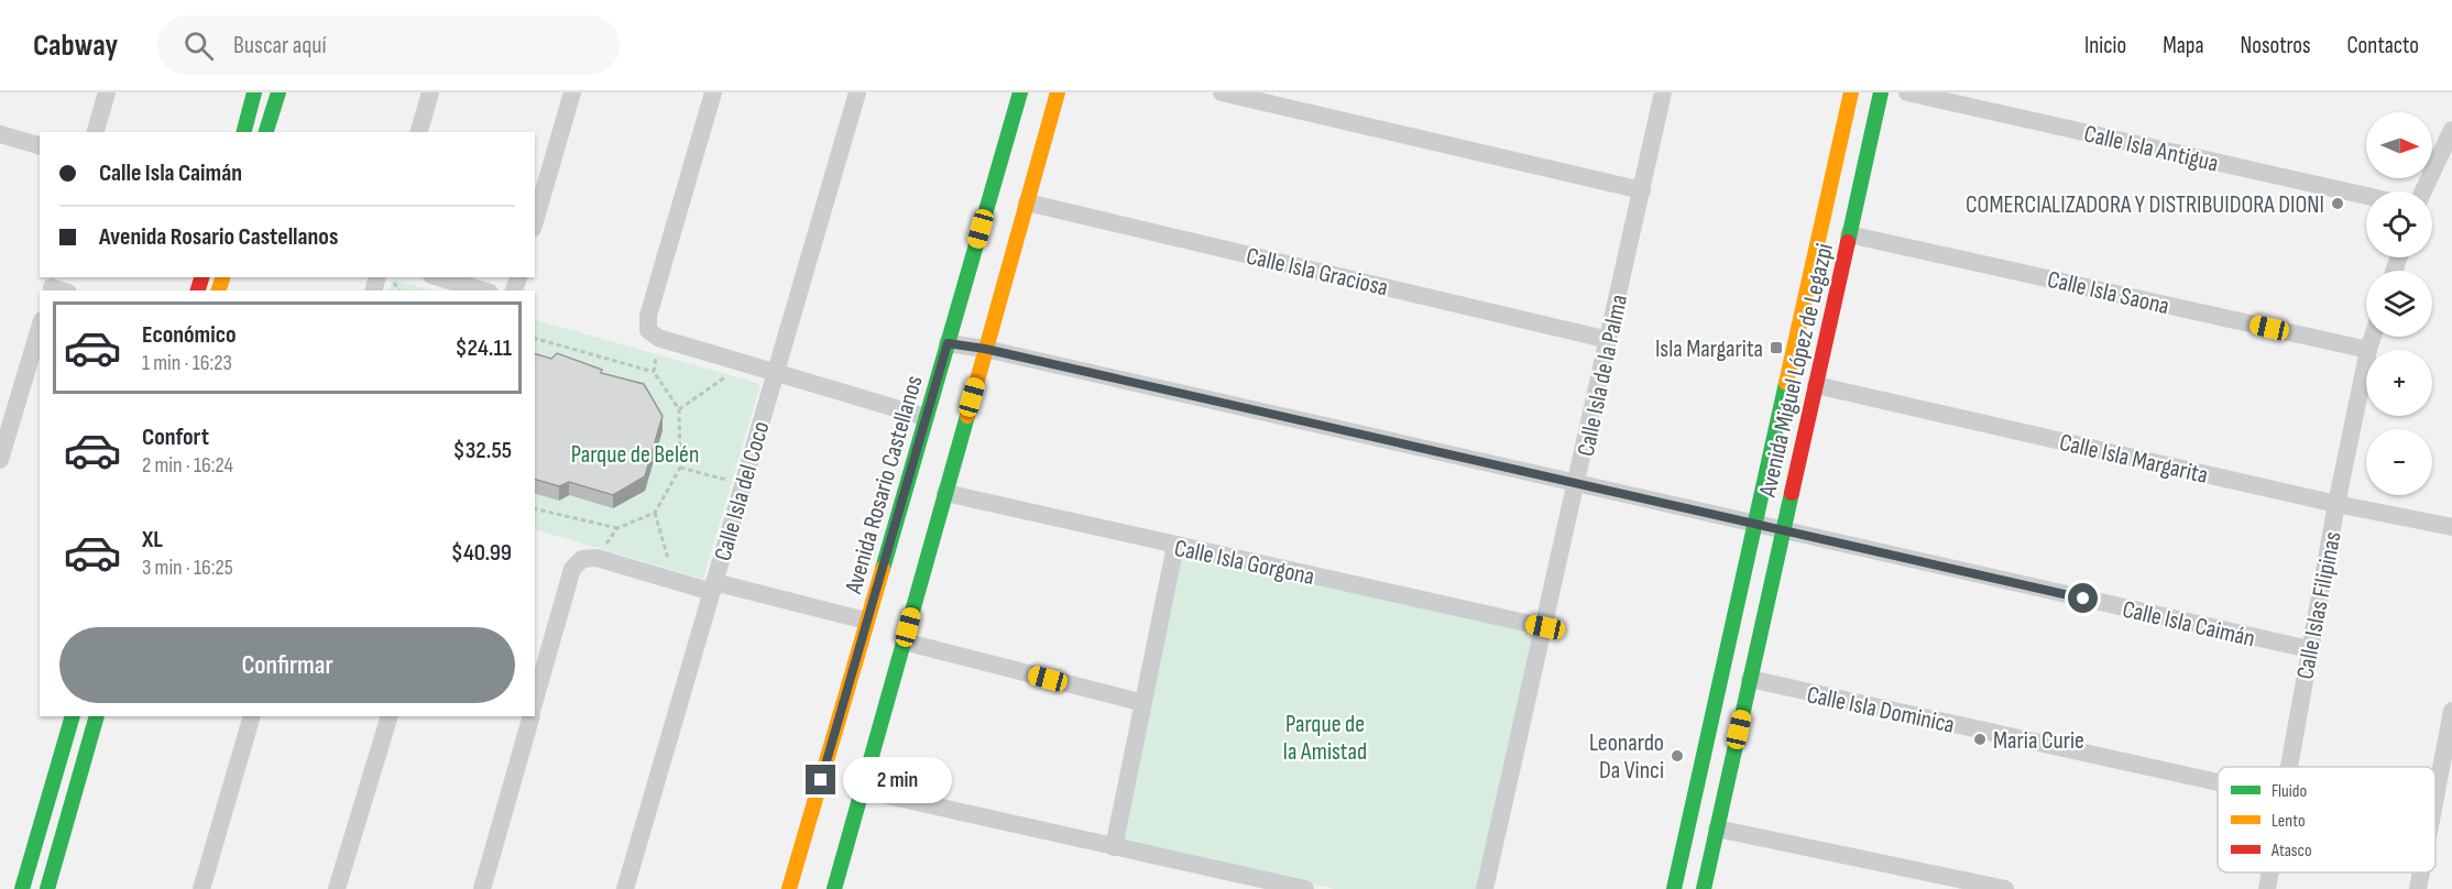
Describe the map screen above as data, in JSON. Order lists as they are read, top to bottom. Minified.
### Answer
{"streets":{"street":["Calle Isla Antigua","Calle Isla Graciosa","Calle Isla Saona","Avenida Miguel López de Legazpi","Calle Isla de la Palma","Calle Isla Margarita","Avenida Rosario Castellanos","Calle Isla del Coco","Calle Isla Gorgona","Calle Islas Filipinas","Calle Isla Caimán","Calle Isla Dominica"]},"crossings":[["Calle Isla Graciosa","Calle Isla de la Palma"],["Calle Isla Saona","Avenida Miguel López de Legazpi"],["Calle Isla Saona","Calle Islas Filipinas"],["Avenida Miguel López de Legazpi","Calle Isla Margarita"],["Avenida Miguel López de Legazpi","Calle Isla Caimán"],["Avenida Miguel López de Legazpi","Calle Isla Dominica"],["Calle Isla de la Palma","Calle Isla Gorgona"],["Calle Isla de la Palma","Calle Isla Caimán"],["Calle Isla Margarita","Calle Islas Filipinas"],["Avenida Rosario Castellanos","Calle Isla Caimán"],["Calle Islas Filipinas","Calle Isla Caimán"]],"parks":["Parque de Belén","Parque de la Amistad"],"places":{"other":["COMERCIALIZADORA Y DISTRIBUIDORA DIONI","Maria Curie","Leonardo Da Vinci"],"transit":["Isla Margarita"]},"legend":["Fluido","Lento","Atasco"],"north":"right","page":{"header":"Cabway","search":"Buscar aquí","nav":["Inicio","Mapa","Nosotros","Contacto"],"map_buttons":["+","−"],"banner":["Calle Isla Caimán","Avenida Rosario Castellanos"],"list":[{"name":"Económico","note":"1 min · 16:23","value":"$24.11"},{"name":"Confort","note":"2 min · 16:24","value":"$32.55"},{"name":"XL","note":"3 min · 16:25","value":"$40.99"}],"buttons":"Confirmar","bubble":"2 min"}}
